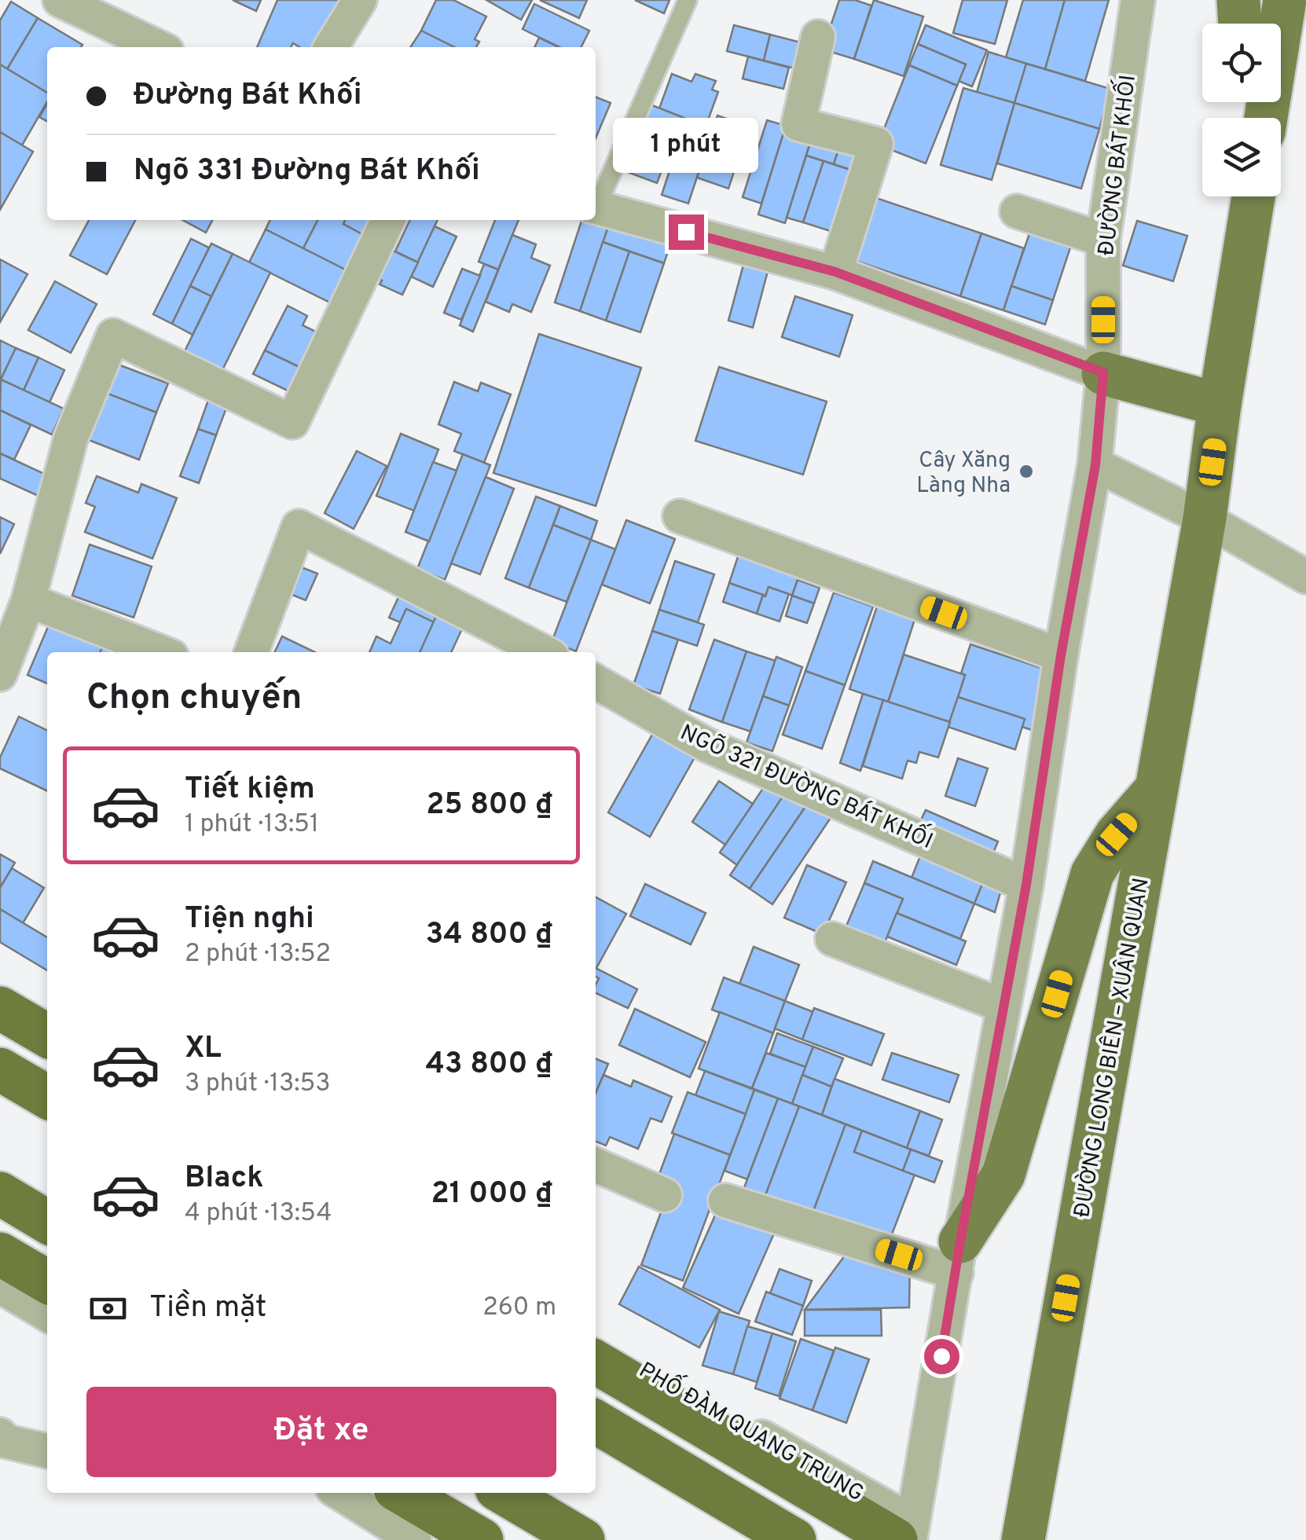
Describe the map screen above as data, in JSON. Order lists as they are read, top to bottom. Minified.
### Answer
{"streets":{"main road":["ĐƯỜNG LONG BIÊN – XUÂN QUAN"],"street":["ĐƯỜNG BÁT KHỐI","NGÕ 321 ĐƯỜNG BÁT KHỐI","PHỐ ĐÀM QUANG TRUNG"]},"crossings":[["ĐƯỜNG BÁT KHỐI","NGÕ 321 ĐƯỜNG BÁT KHỐI"],["ĐƯỜNG BÁT KHỐI","PHỐ ĐÀM QUANG TRUNG"]],"places":["Cây Xăng Làng Nha"],"page":{"banner":["Đường Bát Khối","Ngõ 331 Đường Bát Khối"],"bubble":"1 phút","heading":"Chọn chuyến","list":[{"name":"Tiết kiệm","note":"1 phút · 13:51","value":"25 800 ₫"},{"name":"Tiện nghi","note":"2 phút · 13:52","value":"34 800 ₫"},{"name":"XL","note":"3 phút · 13:53","value":"43 800 ₫"},{"name":"Black","note":"4 phút · 13:54","value":"21 000 ₫"}],"pay":["Tiền mặt","260 m"],"buttons":"Đặt xe"}}
